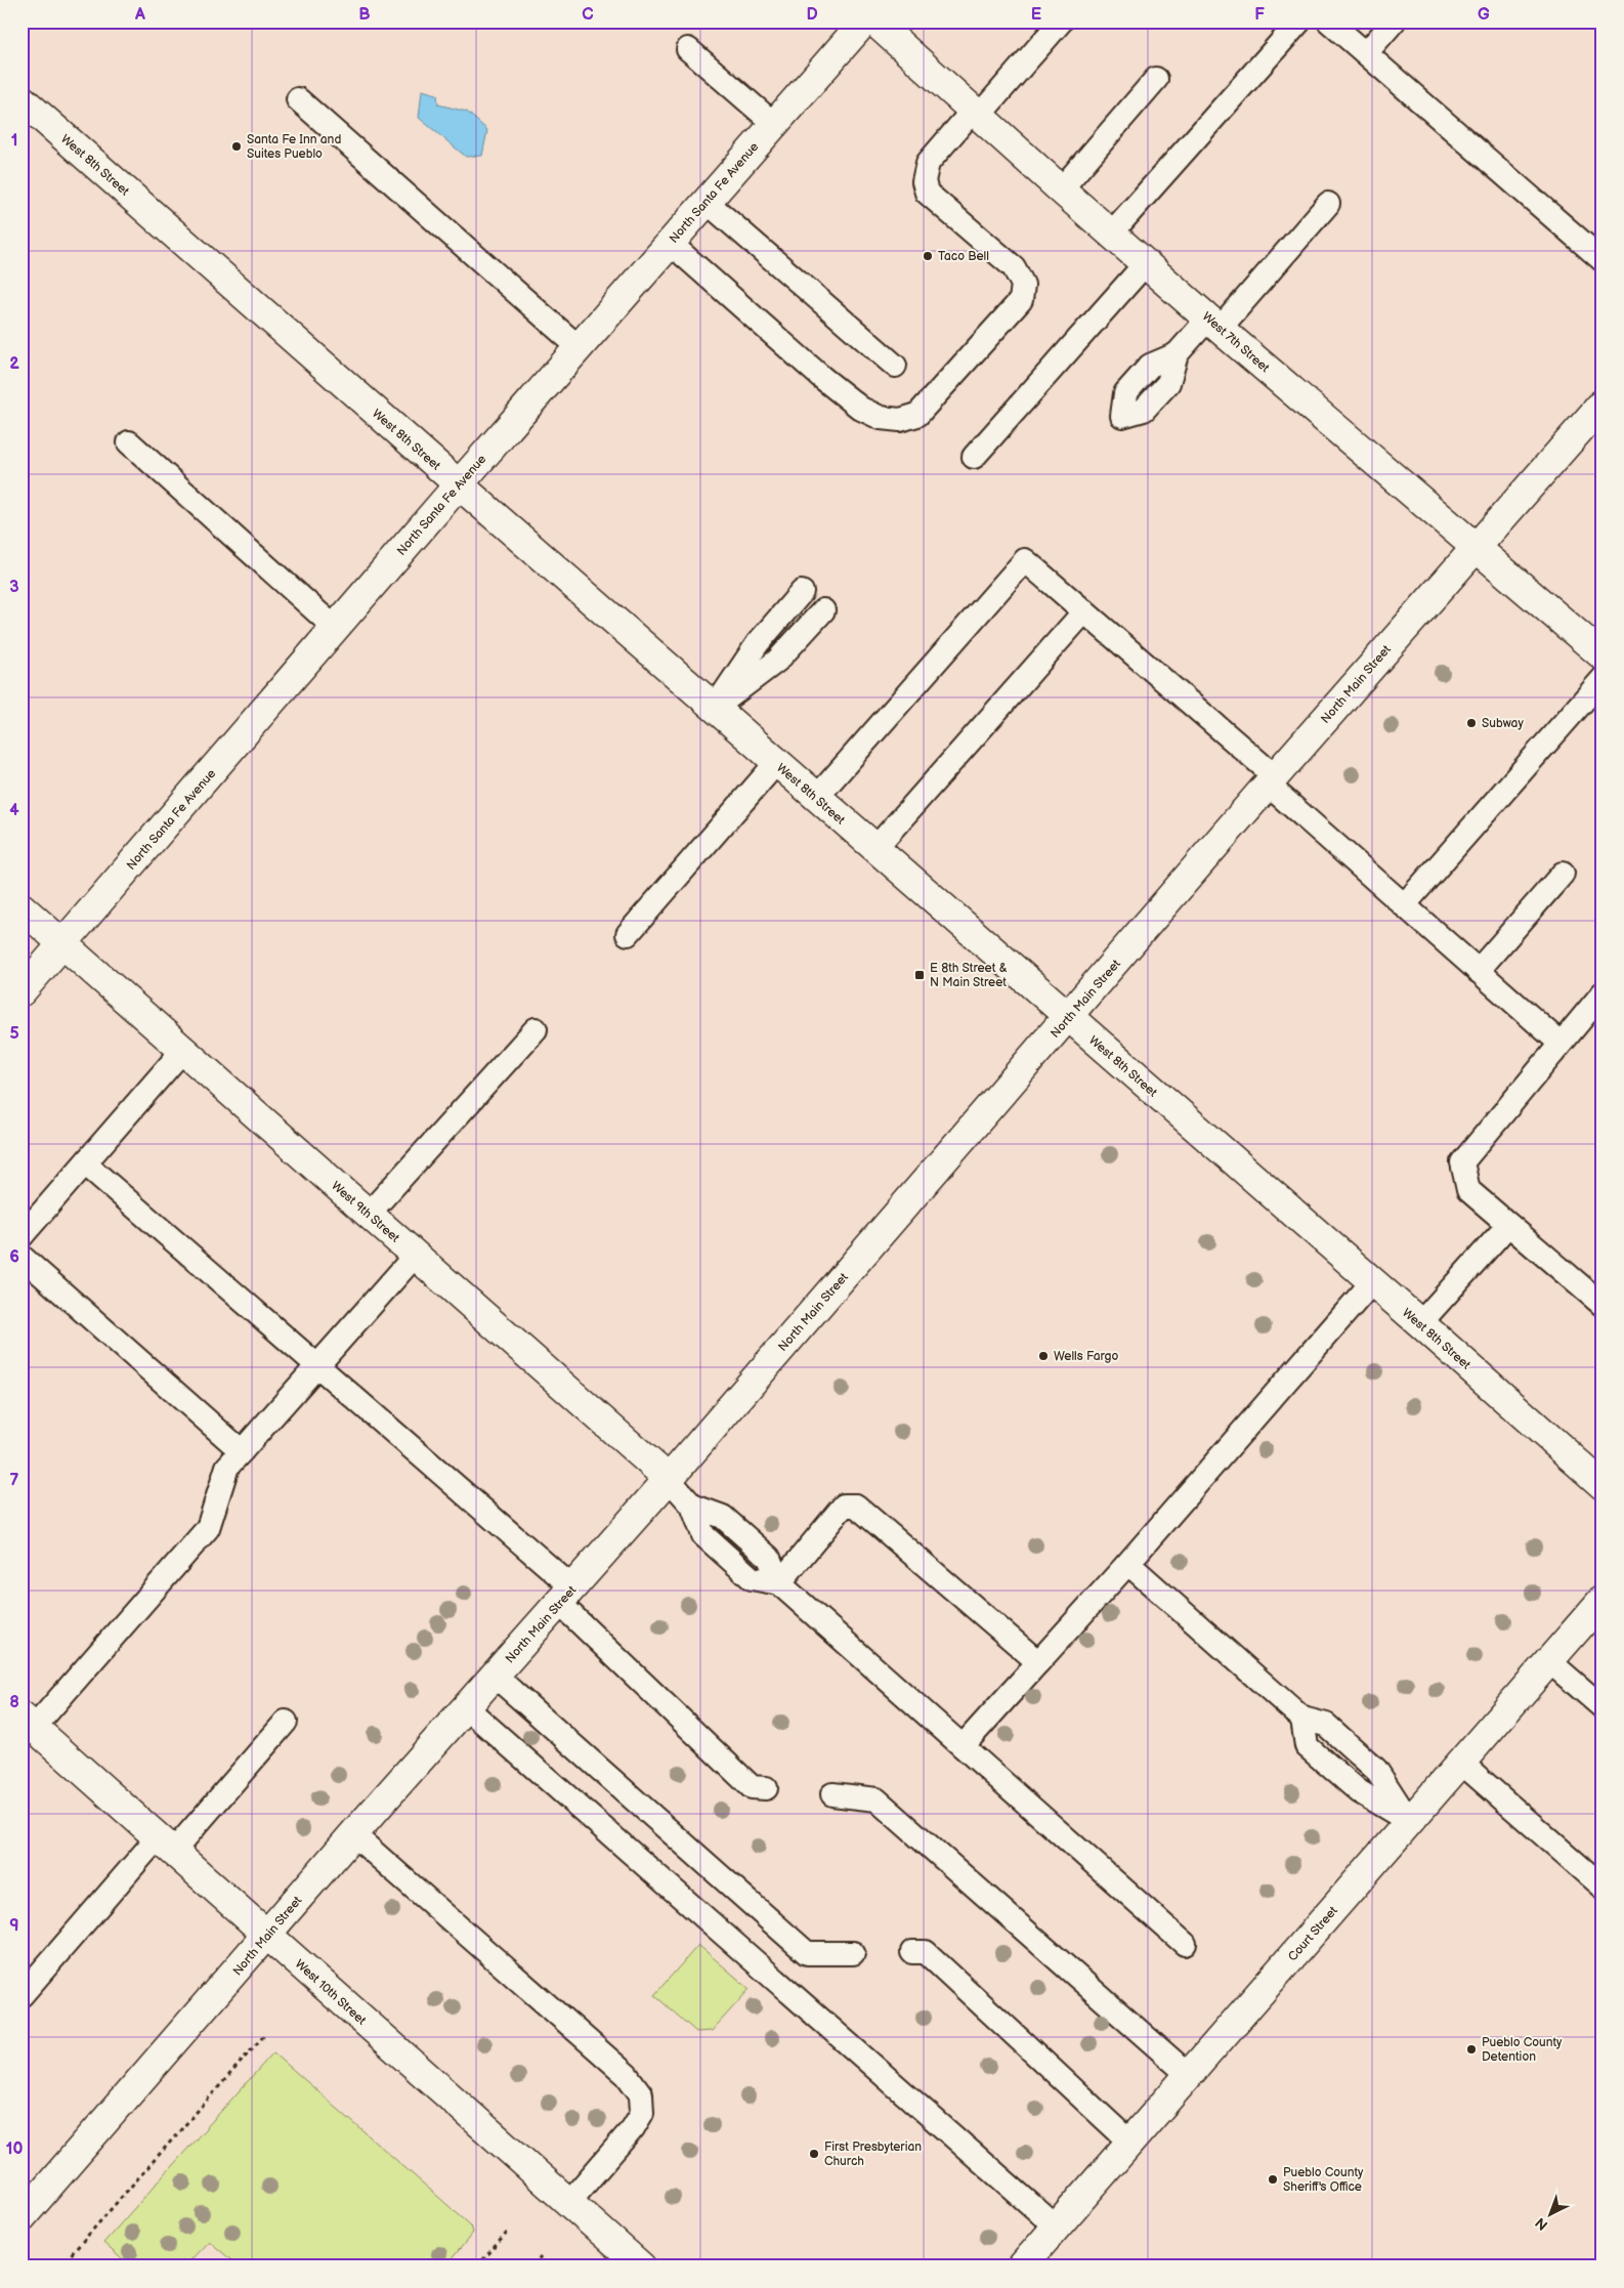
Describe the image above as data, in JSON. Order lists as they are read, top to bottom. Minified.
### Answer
{"streets":{"street":["West 8th Street","North Santa Fe Avenue","West 7th Street","North Main Street","West 9th Street","Court Street","West 10th Street"]},"crossings":[["West 8th Street","North Santa Fe Avenue"],["West 8th Street","North Main Street"],["North Santa Fe Avenue","West 9th Street"],["West 7th Street","North Main Street"],["North Main Street","West 9th Street"],["North Main Street","West 10th Street"]],"places":{"other":["Santa Fe Inn and Suites Pueblo","Taco Bell","Subway","Wells Fargo","Pueblo County Detention","First Presbyterian Church","Pueblo County Sheriff's Office"],"transit":["E 8th Street & N Main Street"]},"north":"bottom left","grid":{"columns":["A","B","C","D","E","F","G"],"rows":["1","2","3","4","5","6","7","8","9","10"]}}
